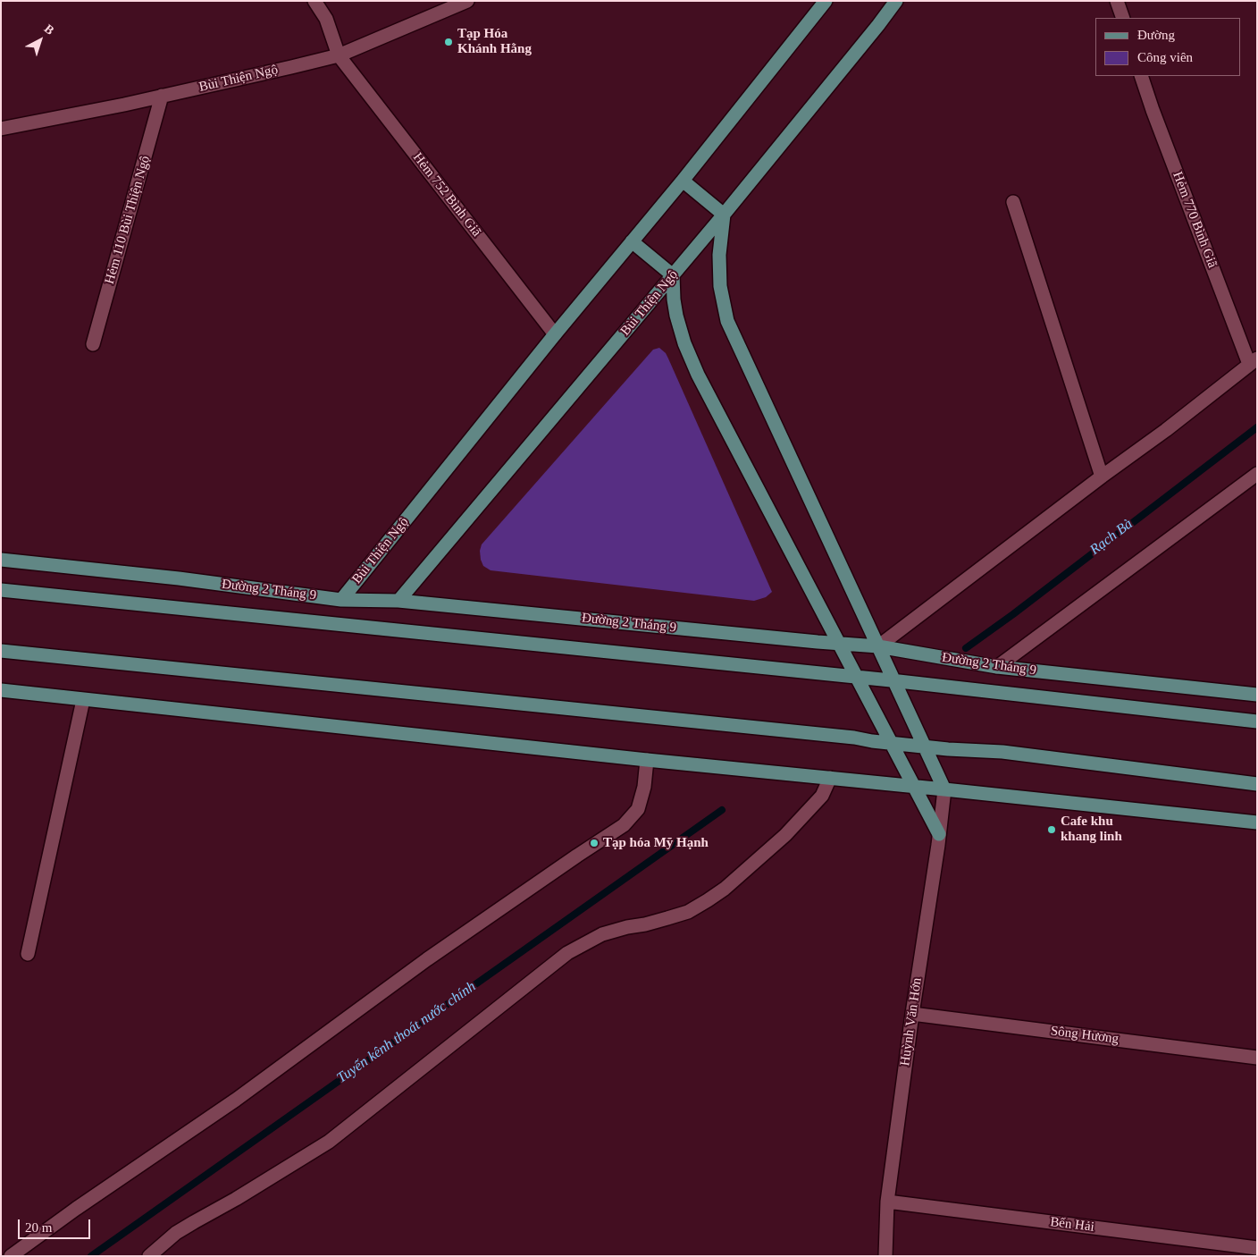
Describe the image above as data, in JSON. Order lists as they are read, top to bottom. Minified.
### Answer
{"streets":{"main road":["Bùi Thiện Ngộ","Đường 2 Tháng 9"],"street":["Hẻm 752 Bình Giã","Hẻm 110 Bùi Thiện Ngộ","Hẻm 770 Bình Giã","Huỳnh Văn Hớn","Sông Hương","Bến Hải"]},"crossings":[["Bùi Thiện Ngộ","Hẻm 752 Bình Giã"],["Bùi Thiện Ngộ","Hẻm 110 Bùi Thiện Ngộ"],["Bùi Thiện Ngộ","Đường 2 Tháng 9"],["Huỳnh Văn Hớn","Sông Hương"],["Huỳnh Văn Hớn","Bến Hải"]],"water":["Rạch Bà","Tuyến kênh thoát nước chính"],"places":["Tạp Hóa Khánh Hằng","Cafe khu khang linh","Tạp hóa Mỹ Hạnh"],"legend":["Đường","Công viên"],"scale_bar":"20 m","north":"top right"}
